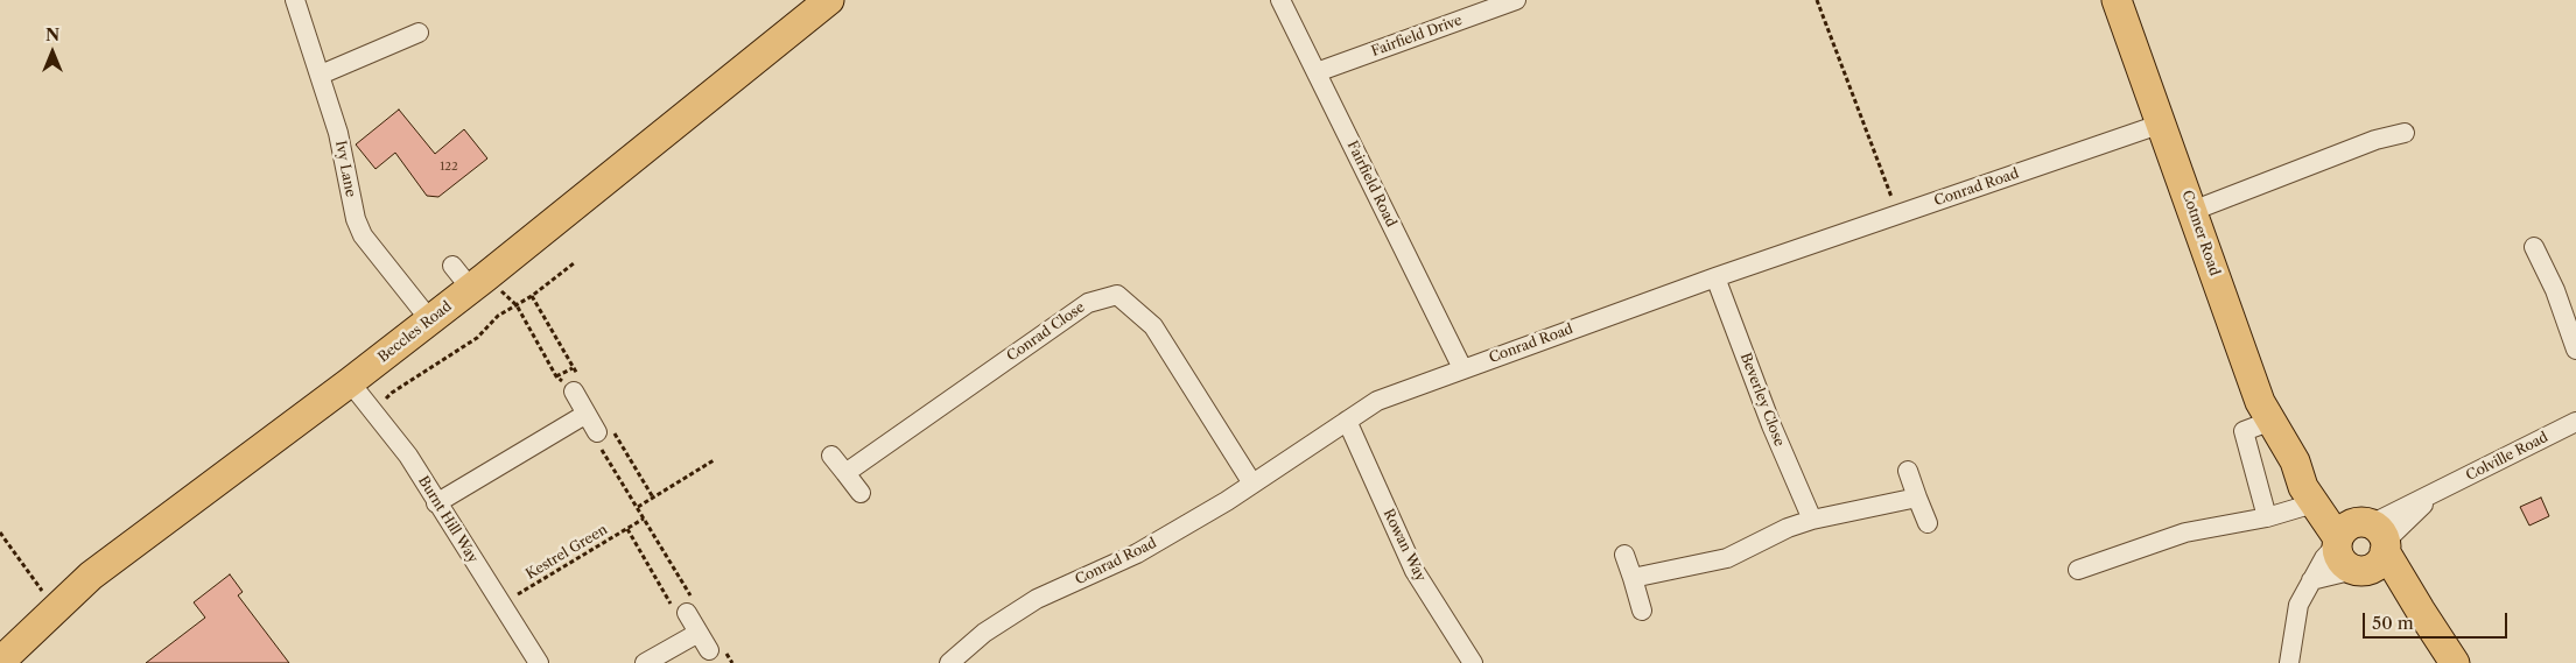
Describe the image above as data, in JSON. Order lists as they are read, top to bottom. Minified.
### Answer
{"streets":{"highway":["Cotmer Road","Beccles Road"],"street":["Fairfield Drive","Ivy Lane","Fairfield Road","Conrad Road","Conrad Close","Beverley Close","Colville Road","Burnt Hill Way","Rowan Way"],"path":["Kestrel Green"]},"crossings":[["Fairfield Drive","Fairfield Road"],["Ivy Lane","Beccles Road"],["Fairfield Road","Conrad Road"],["Conrad Road","Cotmer Road"],["Conrad Road","Conrad Close"],["Conrad Road","Beverley Close"],["Conrad Road","Rowan Way"],["Cotmer Road","Colville Road"],["Beccles Road","Burnt Hill Way"]],"house_numbers":["122"],"scale_bar":"50 m","north":"top"}
